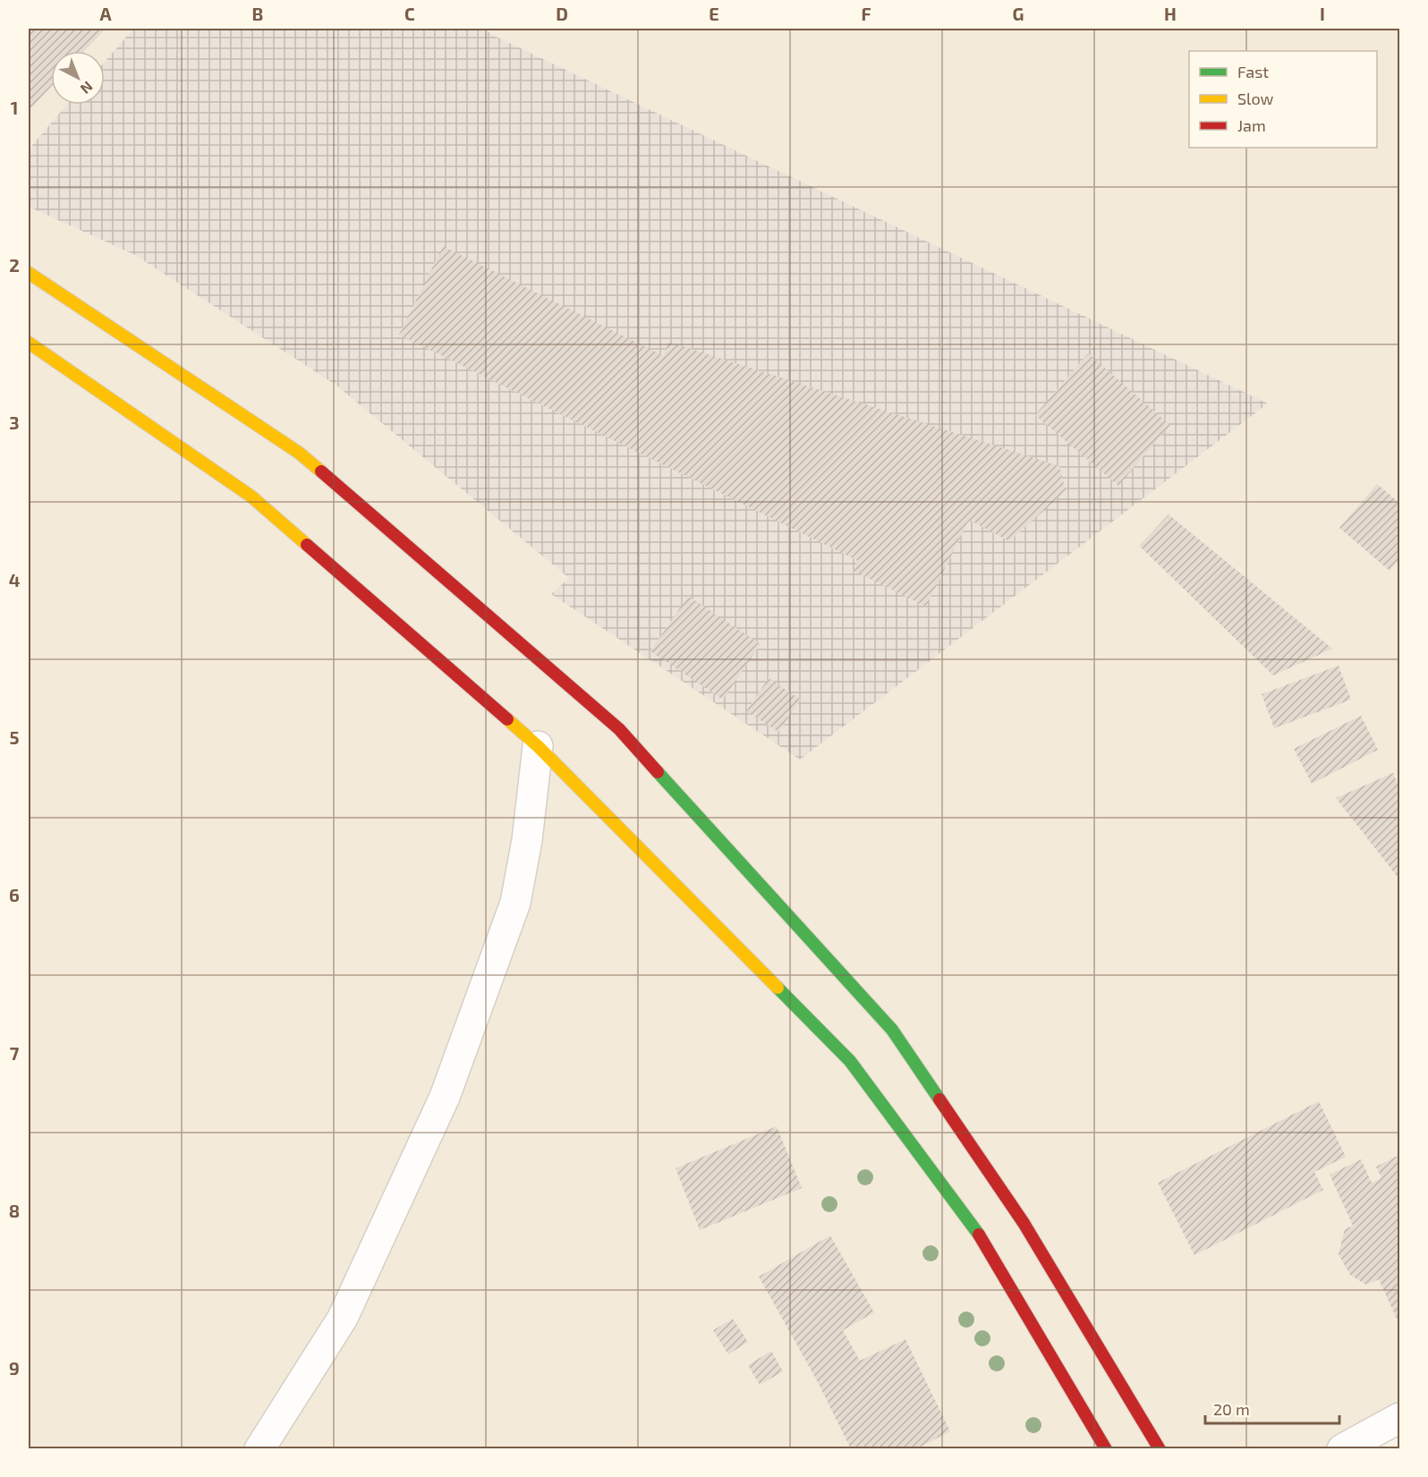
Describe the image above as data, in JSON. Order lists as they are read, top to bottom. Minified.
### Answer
{"legend":["Fast","Slow","Jam"],"scale_bar":"20 m","north":"bottom right","grid":{"columns":["A","B","C","D","E","F","G","H","I"],"rows":["1","2","3","4","5","6","7","8","9"]}}
